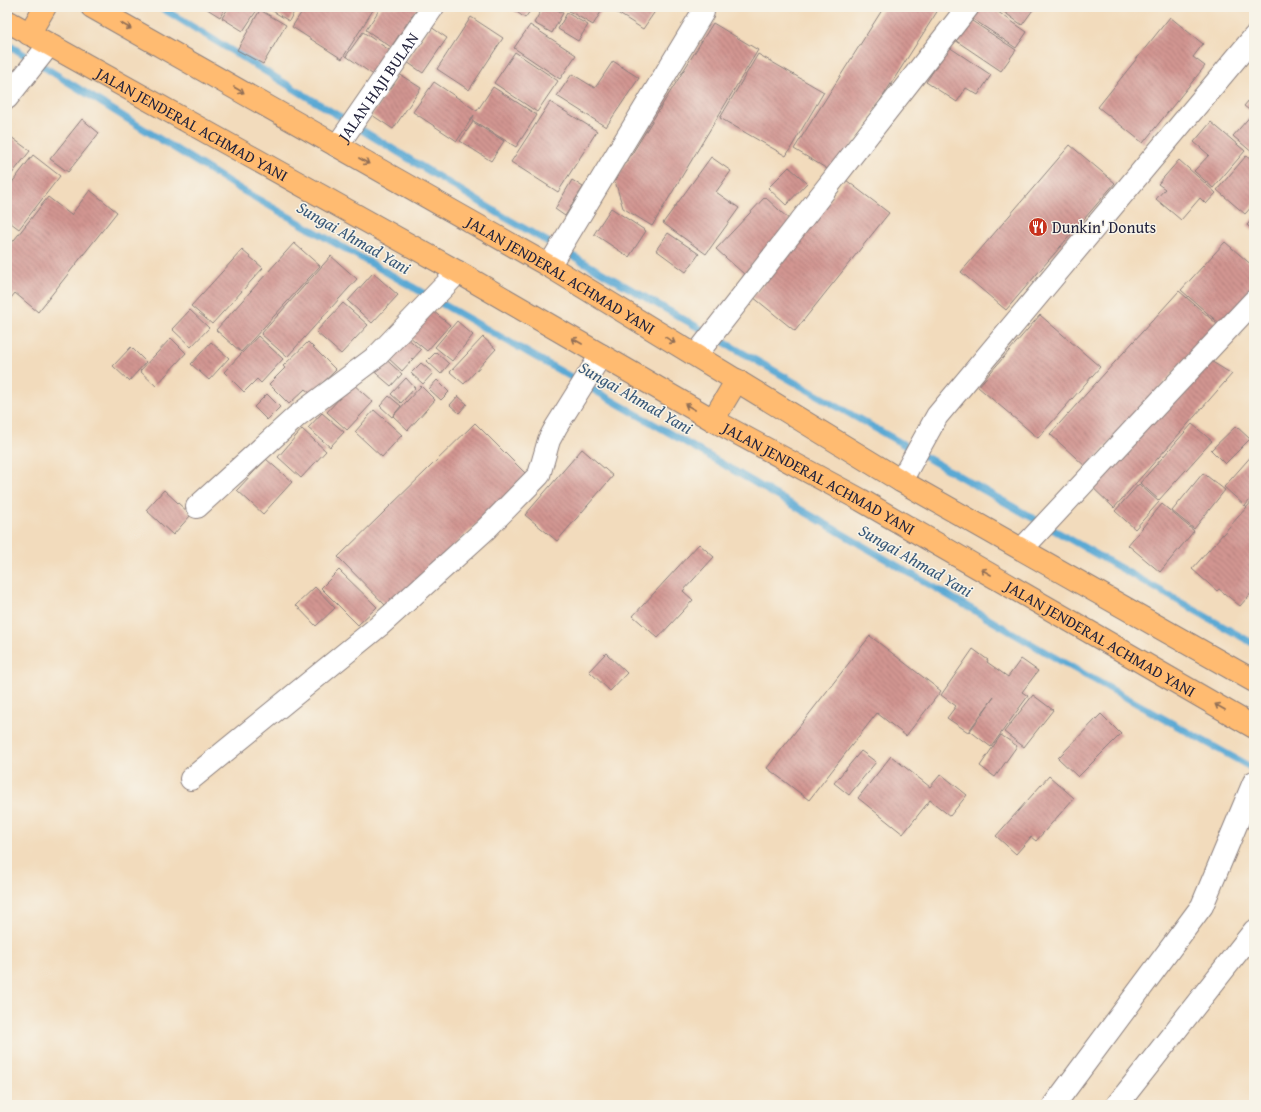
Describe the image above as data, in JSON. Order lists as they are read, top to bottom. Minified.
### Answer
{"streets":{"highway":["JALAN JENDERAL ACHMAD YANI"],"street":["JALAN HAJI BULAN"]},"crossings":[["JALAN HAJI BULAN","JALAN JENDERAL ACHMAD YANI"]],"water":["Sungai Ahmad Yani"],"places":{"restaurant":["Dunkin' Donuts"]}}
